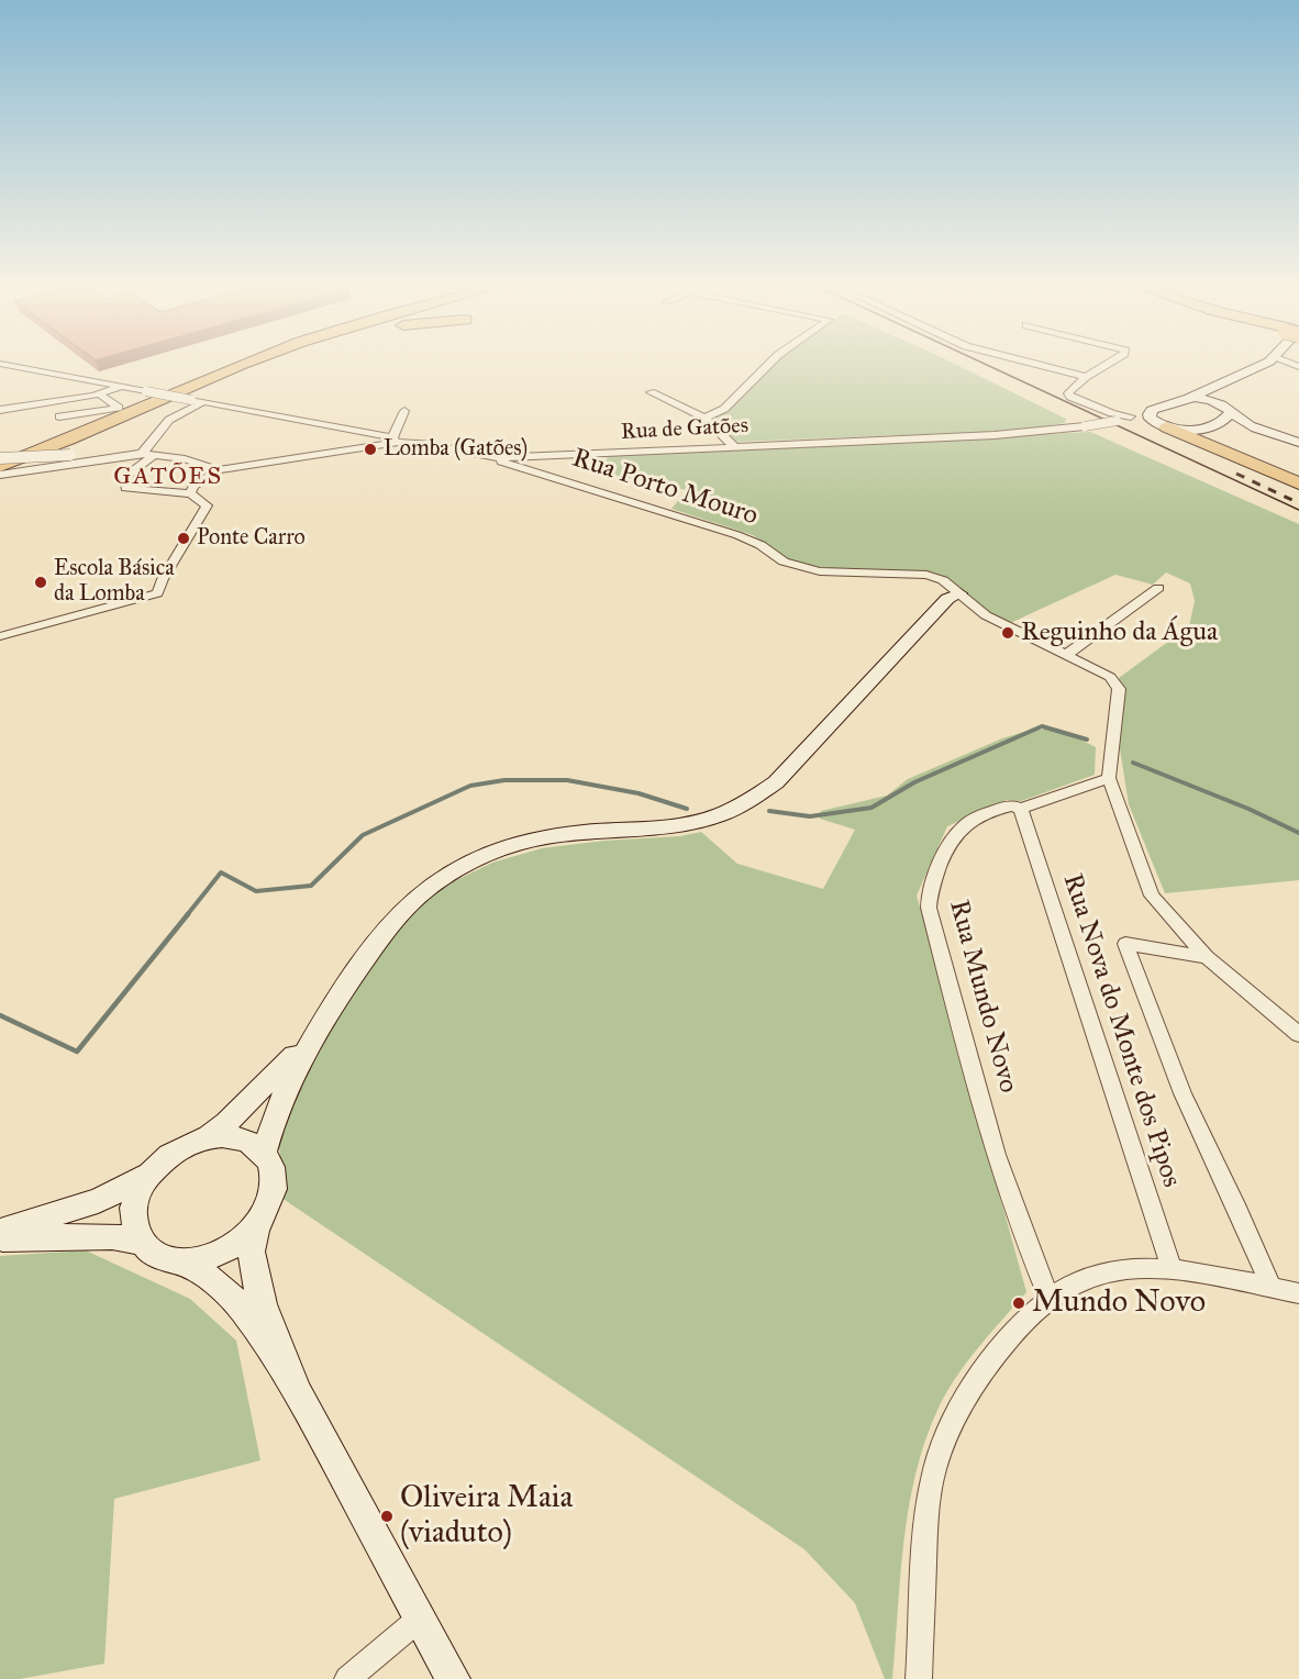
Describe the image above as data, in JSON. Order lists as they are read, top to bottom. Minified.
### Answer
{"streets":{"street":["Rua de Gatões","Rua Porto Mouro","Rua Mundo Novo","Rua Nova do Monte dos Pipos"]},"crossings":[["Rua de Gatões","Rua Porto Mouro"],["Rua Porto Mouro","Rua Mundo Novo"],["Rua Mundo Novo","Rua Nova do Monte dos Pipos"]],"districts":["GATÕES"],"places":["Lomba (Gatões)","Ponte Carro","Escola Básica da Lomba","Reguinho da Água","Mundo Novo","Oliveira Maia (viaduto)"]}
